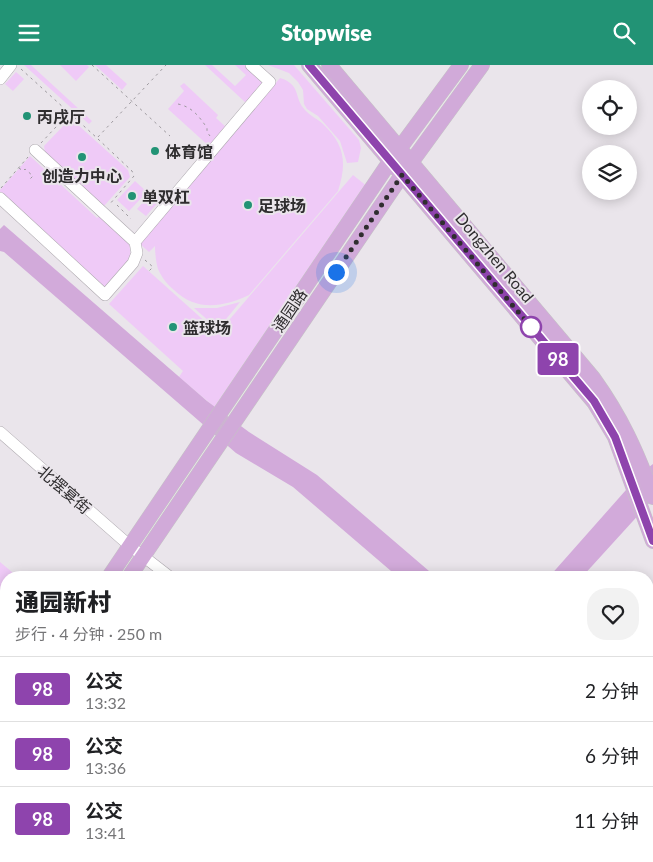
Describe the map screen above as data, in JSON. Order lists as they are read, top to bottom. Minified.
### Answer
{"streets":{"main road":["Dongzhen Road","通园路"],"street":["北摆宴街"]},"crossings":[["Dongzhen Road","通园路"],["通园路","北摆宴街"]],"places":["丙戌厅","体育馆","创造力中心","单双杠","足球场","篮球场"],"lines":["bus line 98"],"page":{"header":"Stopwise","on_map":"98","heading":["通园新村","步行 · 4 分钟 · 250 m"],"list":[{"mark":"98","name":"公交","note":"13:32","value":"2 分钟"},{"mark":"98","name":"公交","note":"13:36","value":"6 分钟"},{"mark":"98","name":"公交","note":"13:41","value":"11 分钟"}]}}
